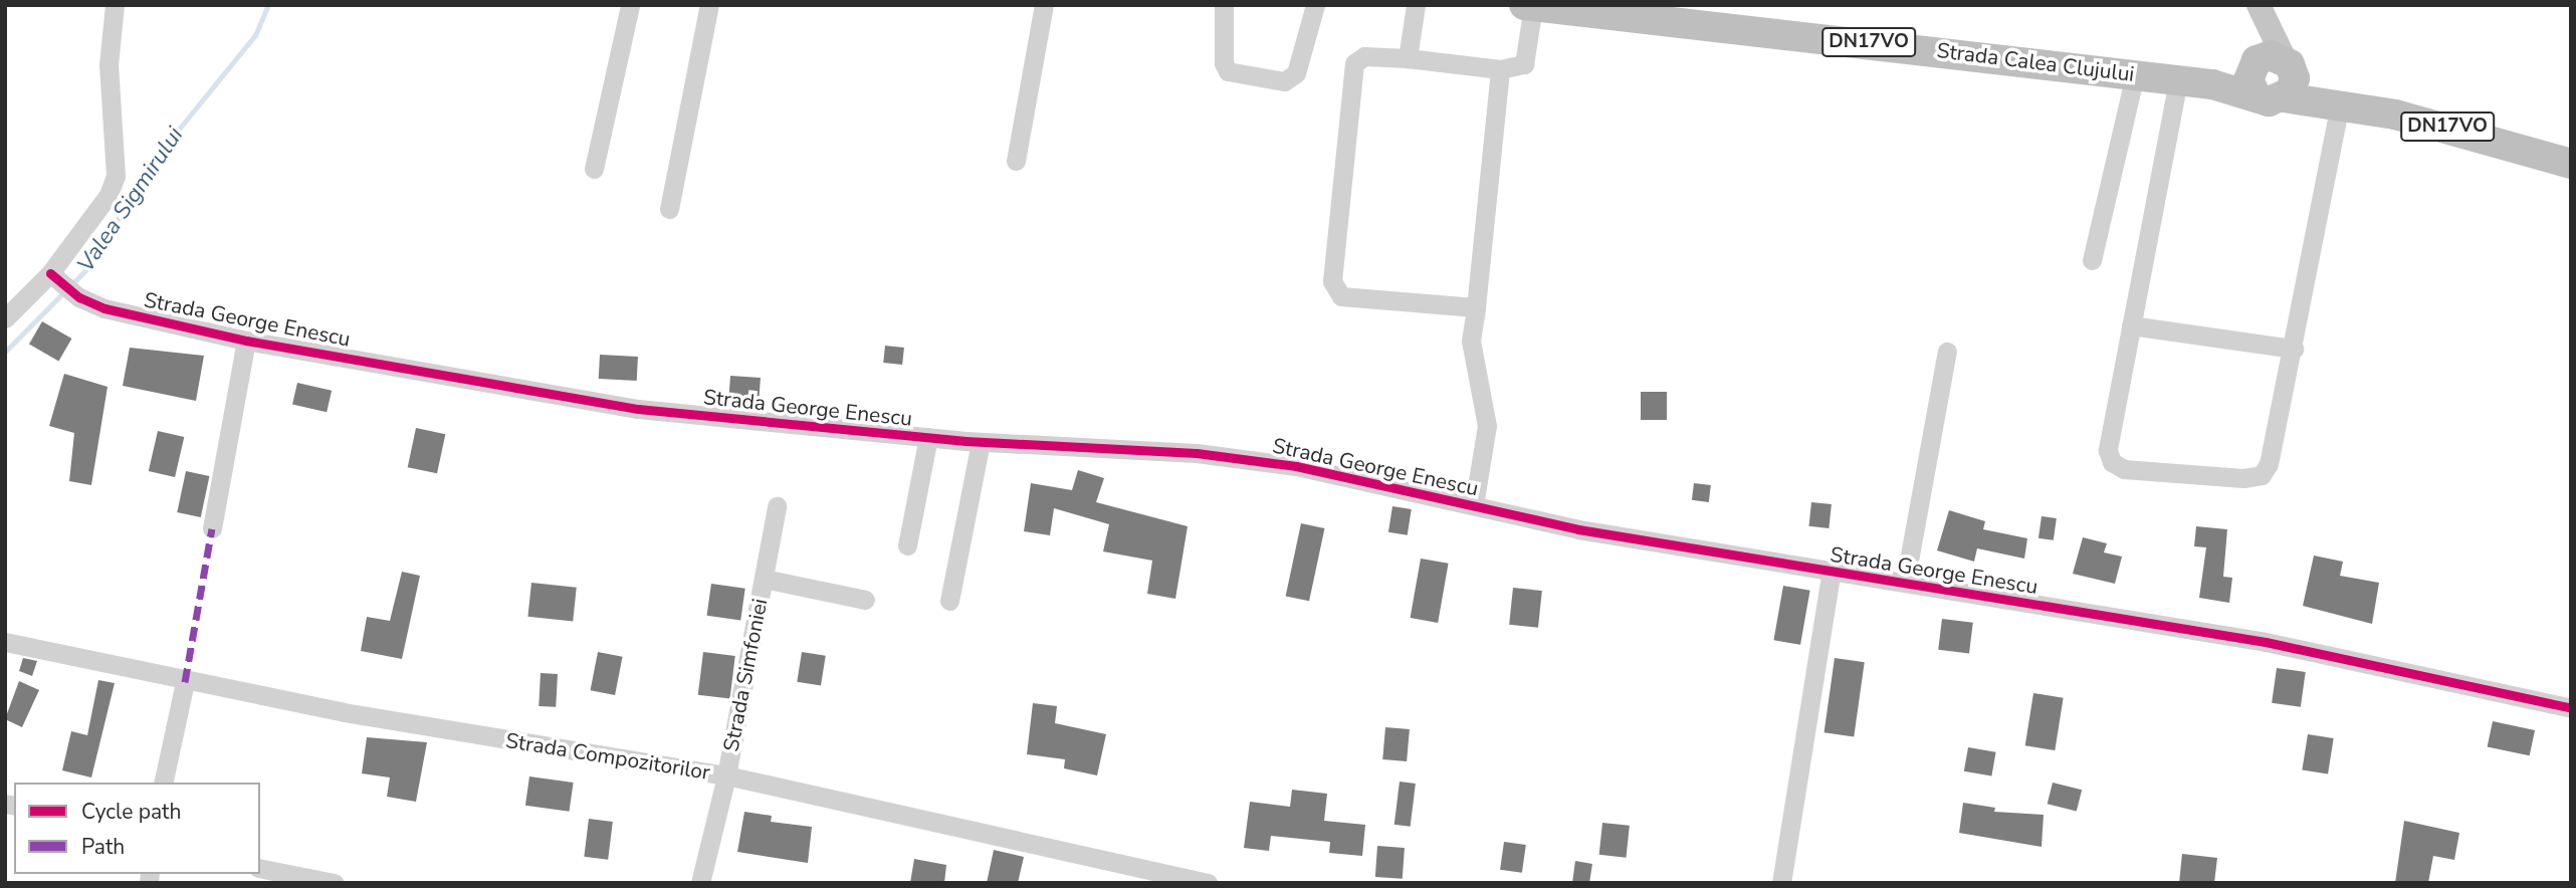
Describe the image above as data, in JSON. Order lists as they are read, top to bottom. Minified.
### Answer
{"streets":{"highway":["DN17VO","Strada Calea Clujului"],"street":["Strada George Enescu","Strada Simfoniei","Strada Compozitorilor"]},"crossings":[["Strada Simfoniei","Strada Compozitorilor"]],"water":["Valea Sigmirului"],"legend":["Cycle path","Path"]}
